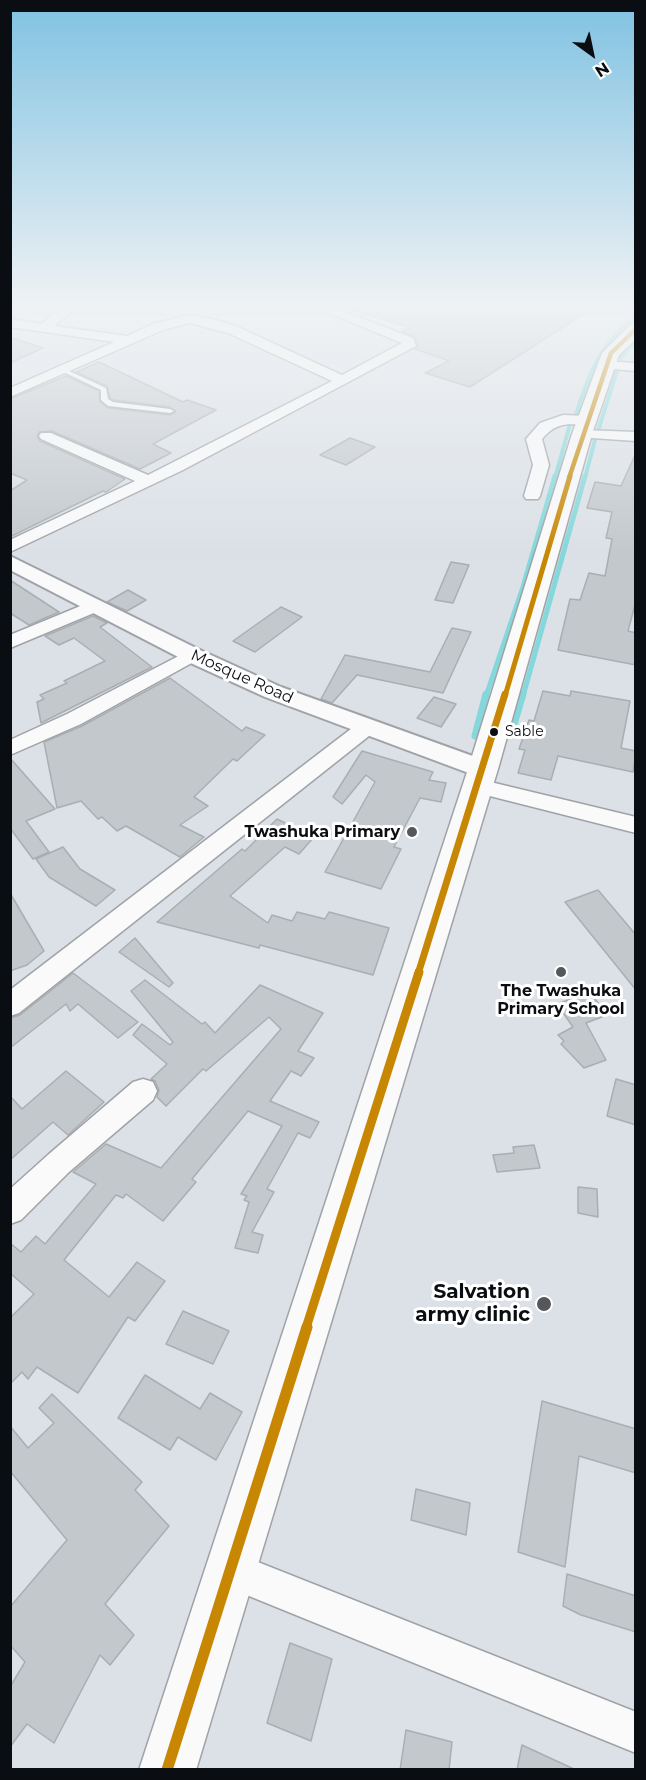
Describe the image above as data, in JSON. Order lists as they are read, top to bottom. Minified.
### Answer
{"streets":{"street":["Mosque Road"]},"places":["Sable","Twashuka Primary","The Twashuka Primary School","Salvation army clinic"],"north":"bottom right"}
